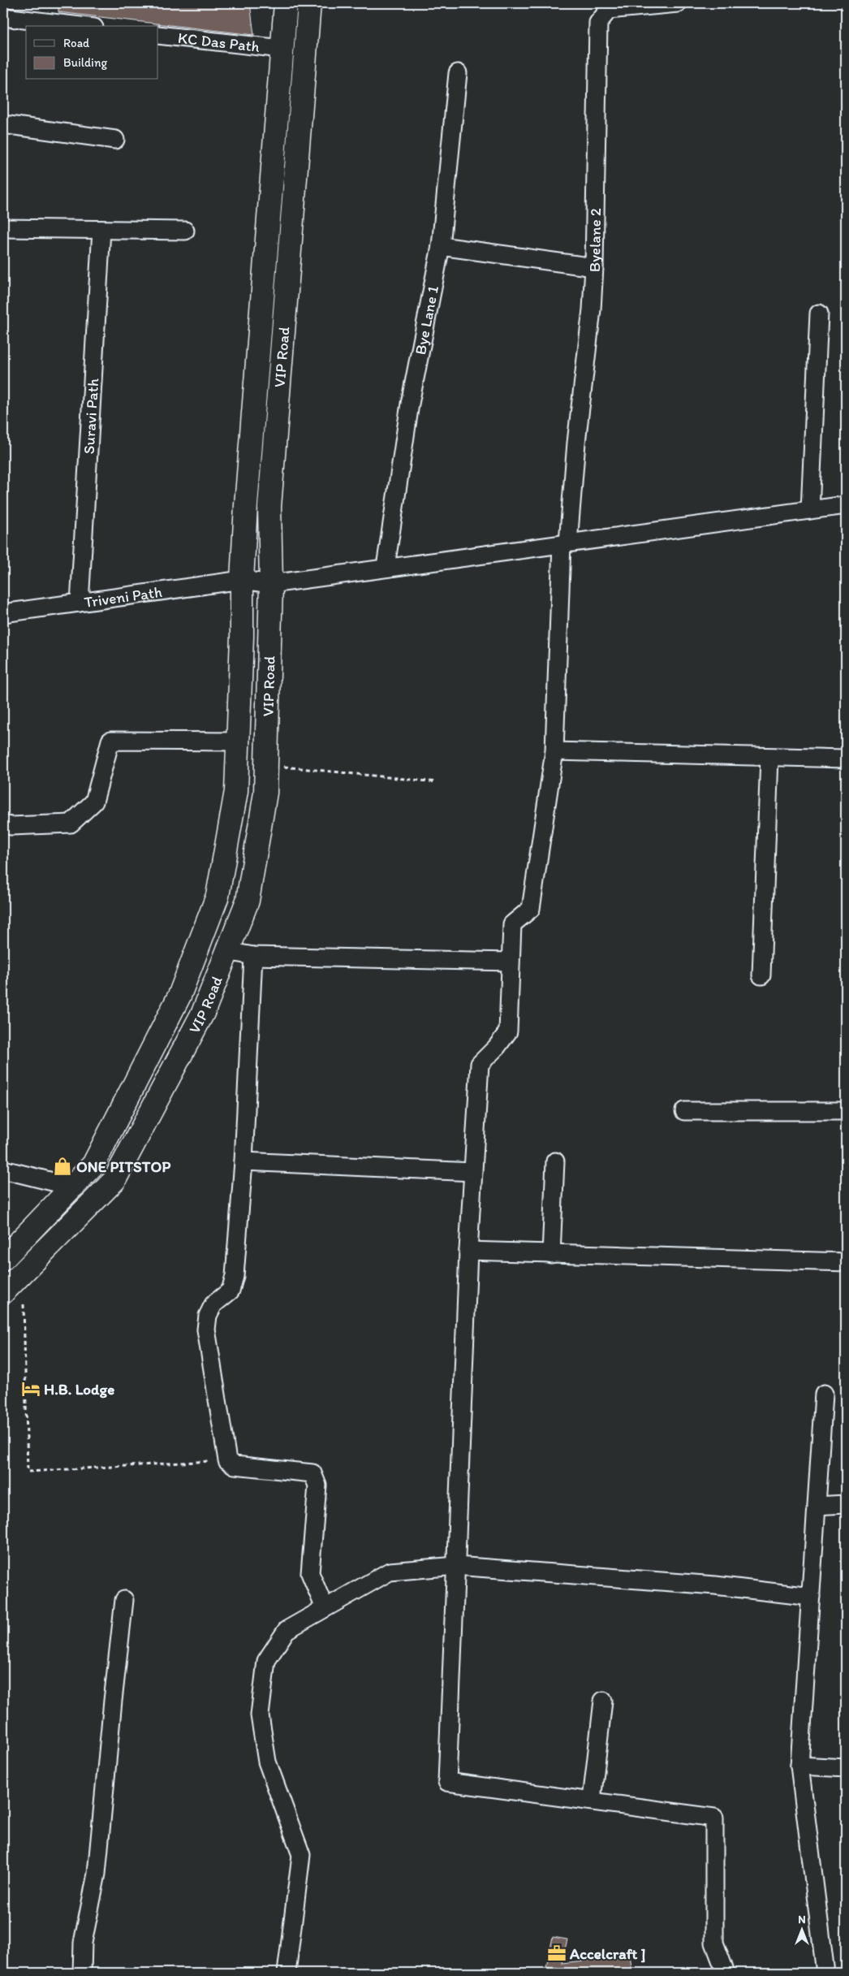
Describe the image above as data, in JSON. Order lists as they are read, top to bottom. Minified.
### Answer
{"streets":{"main road":["VIP Road"],"street":["KC Das Path","Byelane 2","Bye Lane 1","Suravi Path","Triveni Path"]},"crossings":[["KC Das Path","VIP Road"],["Byelane 2","Triveni Path"],["Bye Lane 1","Triveni Path"],["VIP Road","Triveni Path"],["Suravi Path","Triveni Path"]],"places":{"shop":["ONE PITSTOP"],"hotel":["H.B. Lodge"],"office":["Accelcraft ]"]},"legend":["Road","Building"],"north":"top"}
